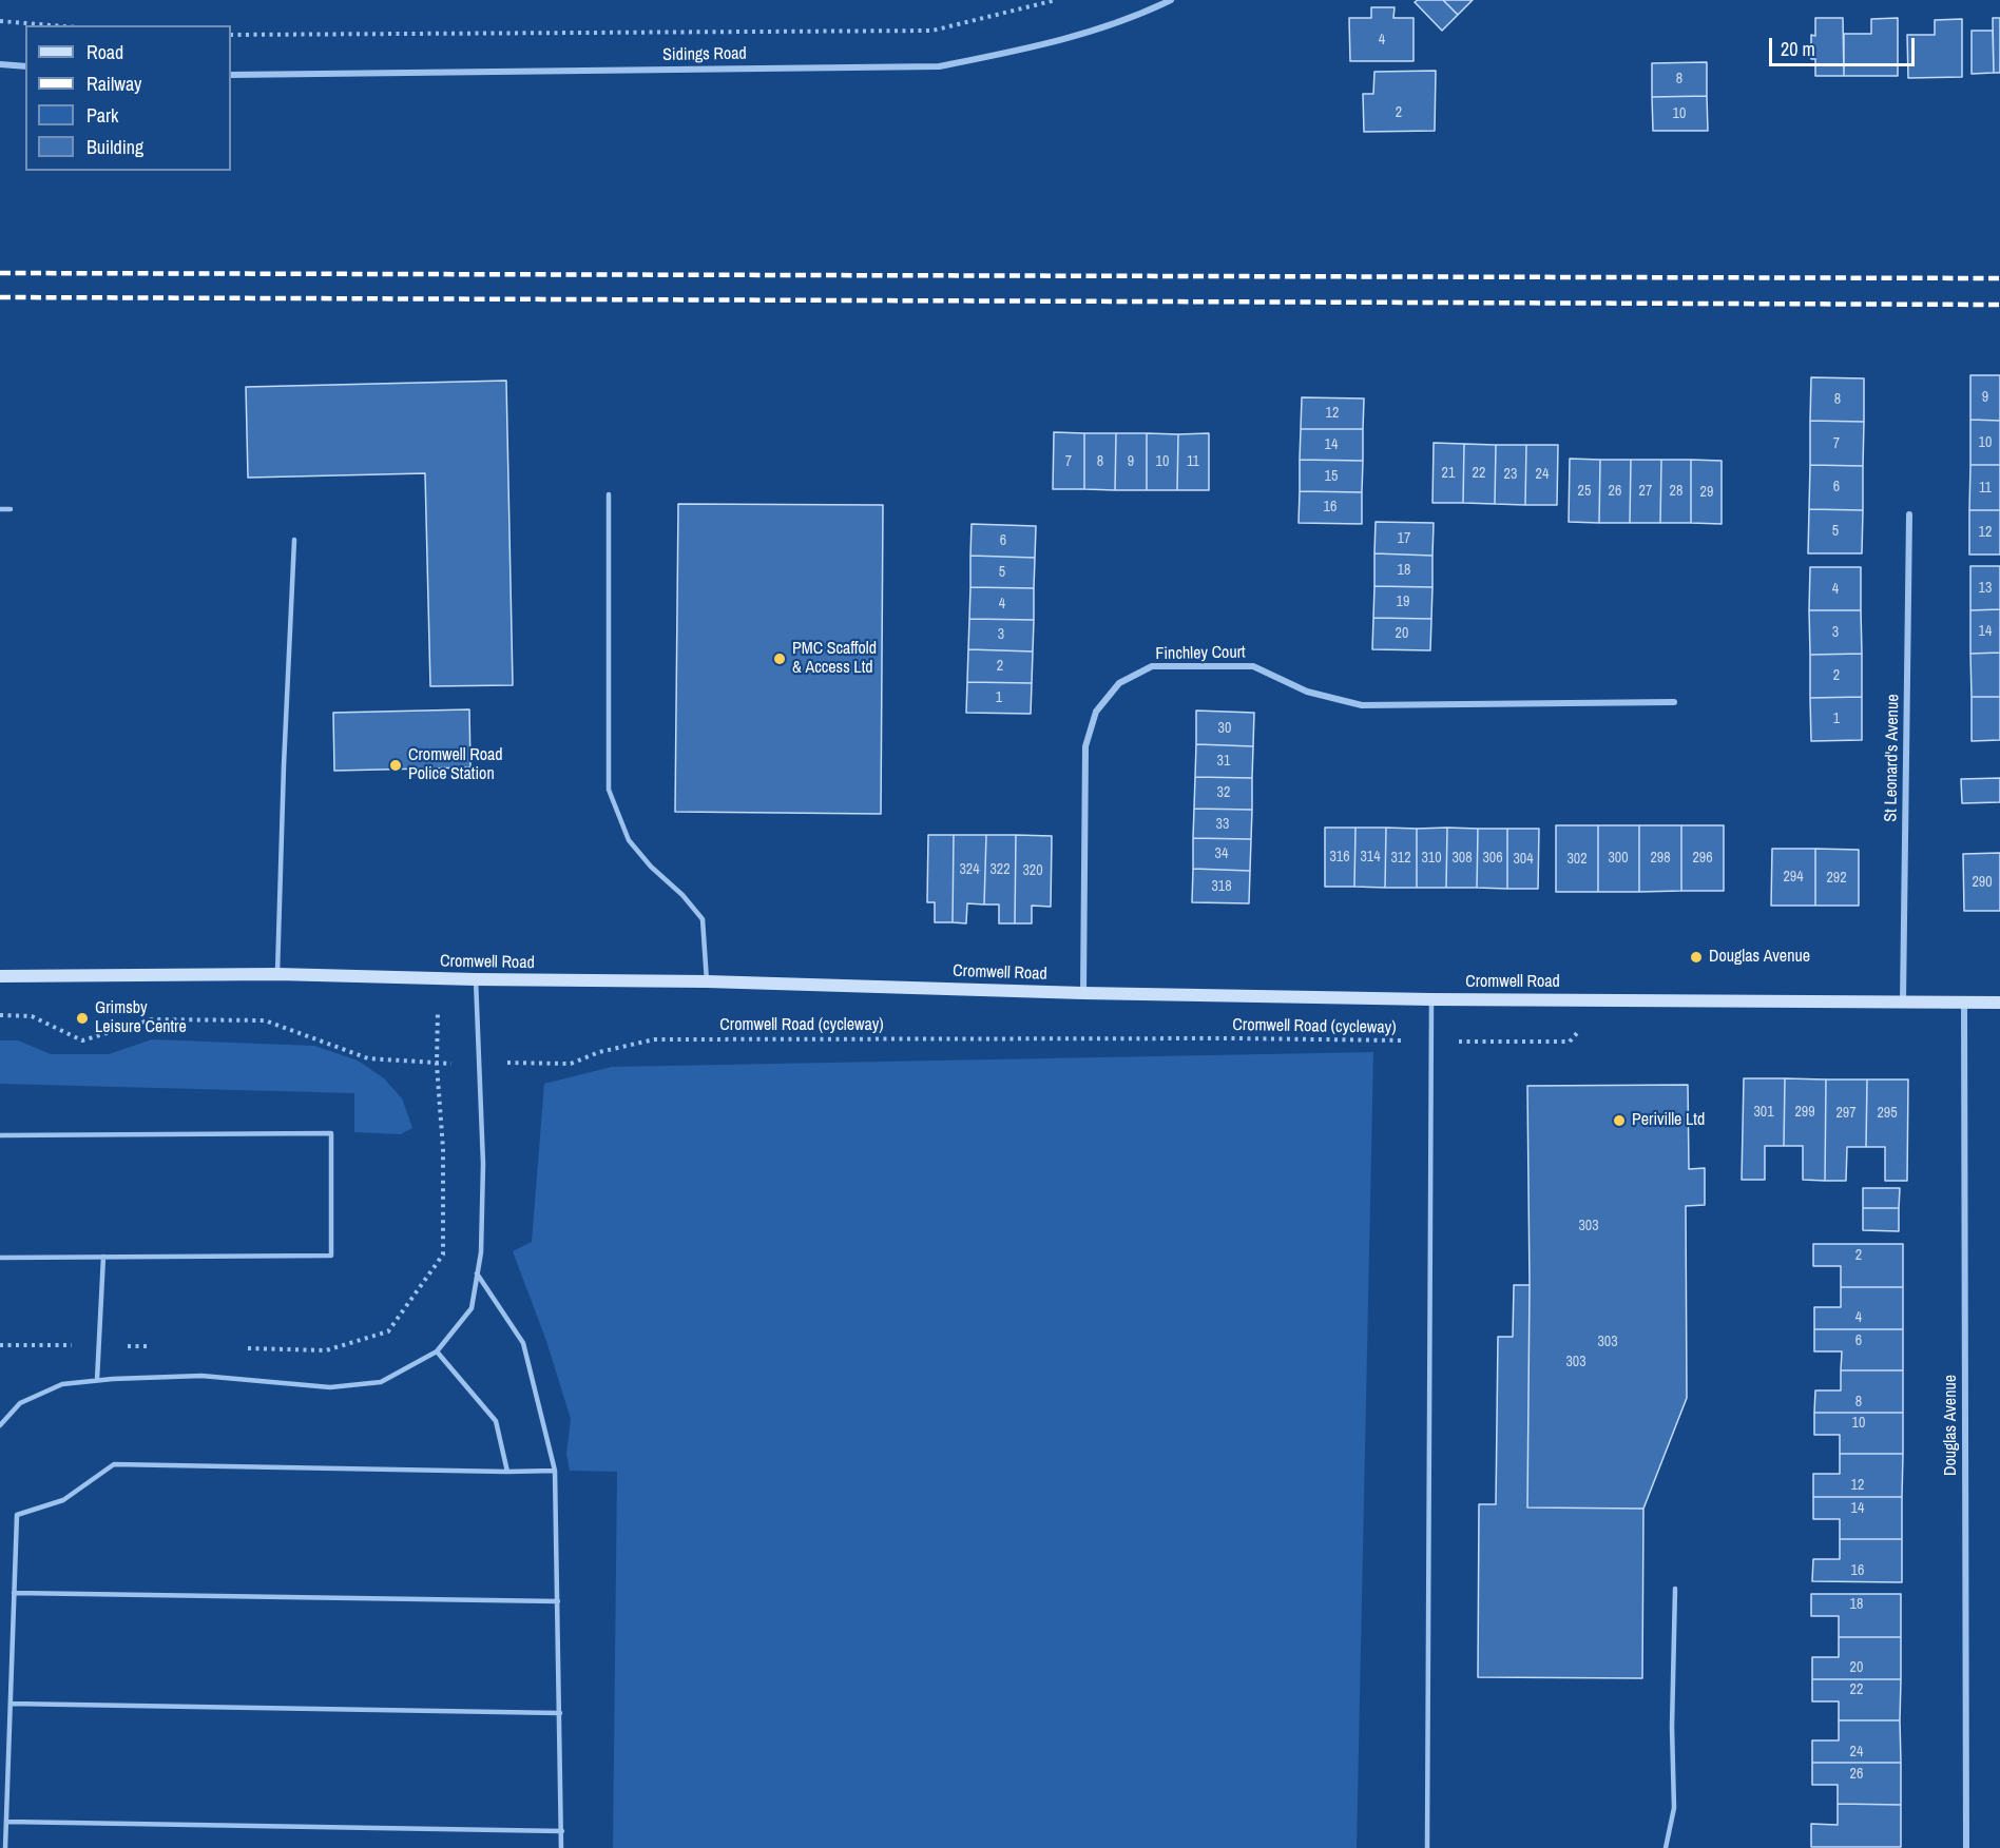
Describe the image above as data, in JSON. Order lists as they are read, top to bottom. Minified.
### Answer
{"streets":{"street":["Sidings Road","Finchley Court","St Leonard's Avenue","Cromwell Road","Douglas Avenue"],"path":["Cromwell Road (cycleway)"]},"crossings":[["Finchley Court","Cromwell Road"],["St Leonard's Avenue","Cromwell Road"],["Cromwell Road","Cromwell Road (cycleway)"],["Cromwell Road","Douglas Avenue"]],"places":["PMC Scaffold & Access Ltd","Cromwell Road Police Station","Douglas Avenue","Grimsby Leisure Centre","Periville Ltd"],"house_numbers":["4","8","2","10","9","8","12","10","7","14","7","8","9","10","11","21","22","23","24","15","6","11","25","26","27","28","29","16","5","12","17","6","18","5","13","4","19","4","14","3","20","3","2","2","1","1","30","31","32","33","34","316","314","312","310","308","306","300","298","296","304","302","324","322","320","294","292","290","318","301","299","297","295","303","2","4","6","303","303","8","10","12","14","16","18","20","22","24","26"],"legend":["Road","Railway","Park","Building"],"scale_bar":"20 m"}
